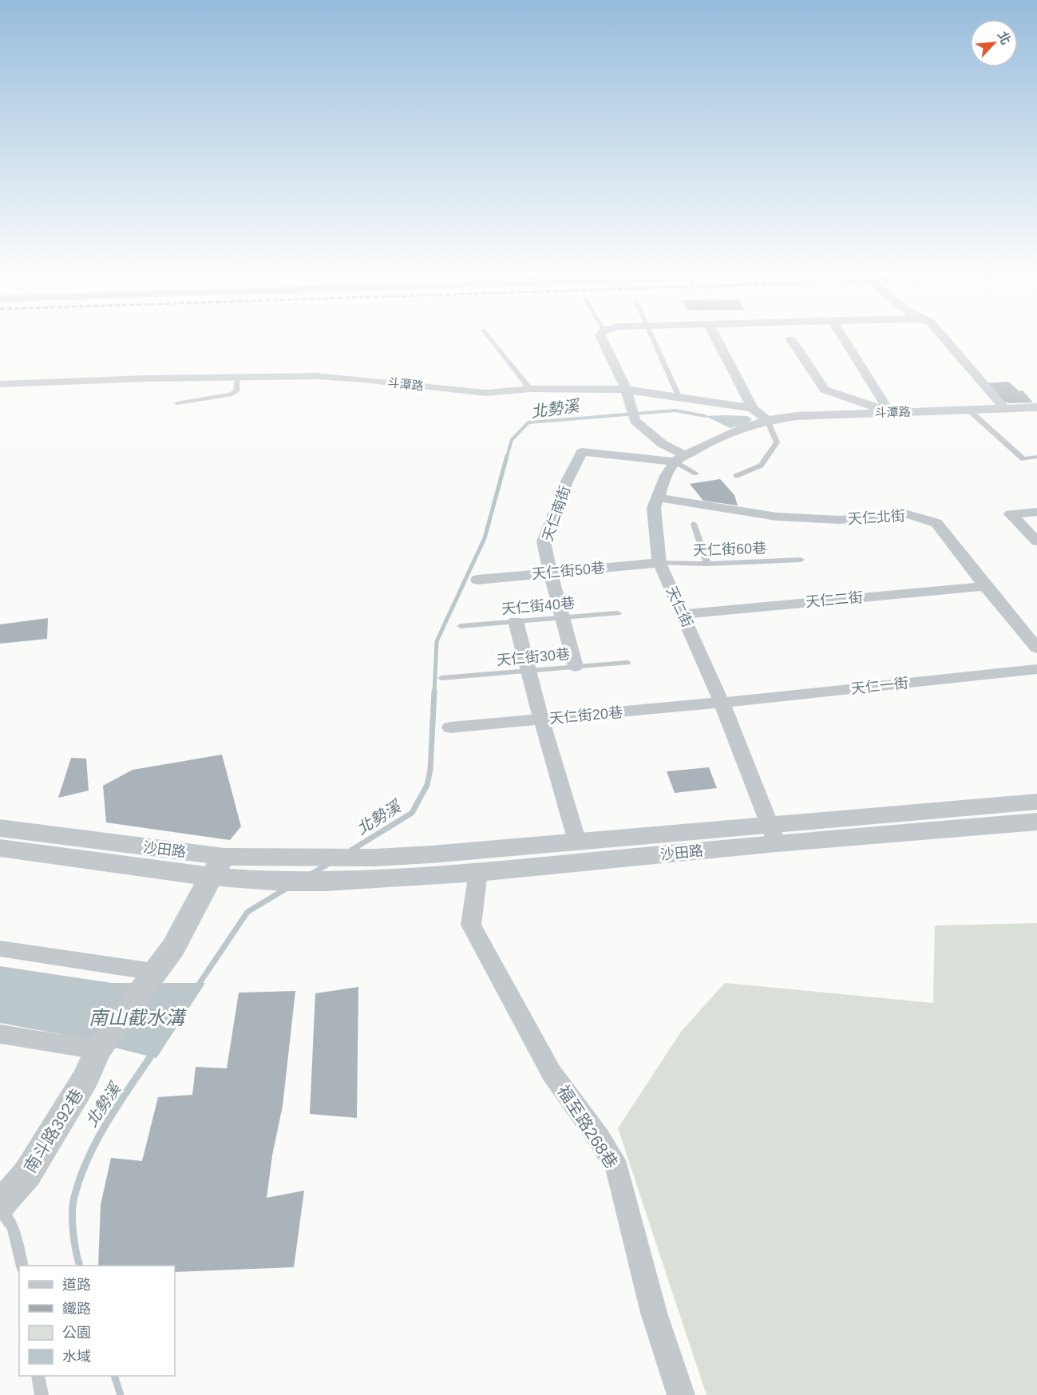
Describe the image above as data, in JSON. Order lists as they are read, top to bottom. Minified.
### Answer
{"streets":{"street":["斗潭路","天仁南街","天仁北街","天仁街50巷","天仁二街","天仁街","天仁一街","天仁街20巷","沙田路","福至路268巷","南斗路392巷"],"lane":["天仁街60巷","天仁街40巷","天仁街30巷"]},"crossings":[["天仁南街","天仁街50巷"],["天仁南街","天仁街40巷"],["天仁南街","天仁街"],["天仁南街","天仁街30巷"],["天仁北街","天仁二街"],["天仁北街","天仁街"],["天仁街60巷","天仁街50巷"],["天仁街60巷","天仁街"],["天仁街50巷","天仁街"],["天仁二街","天仁街"],["天仁街","天仁一街"],["天仁街","天仁街20巷"],["天仁街","沙田路"],["天仁一街","天仁街20巷"],["沙田路","福至路268巷"]],"water":["北勢溪","南山截水溝"],"legend":["道路","鐵路","公園","水域"],"north":"top right"}
